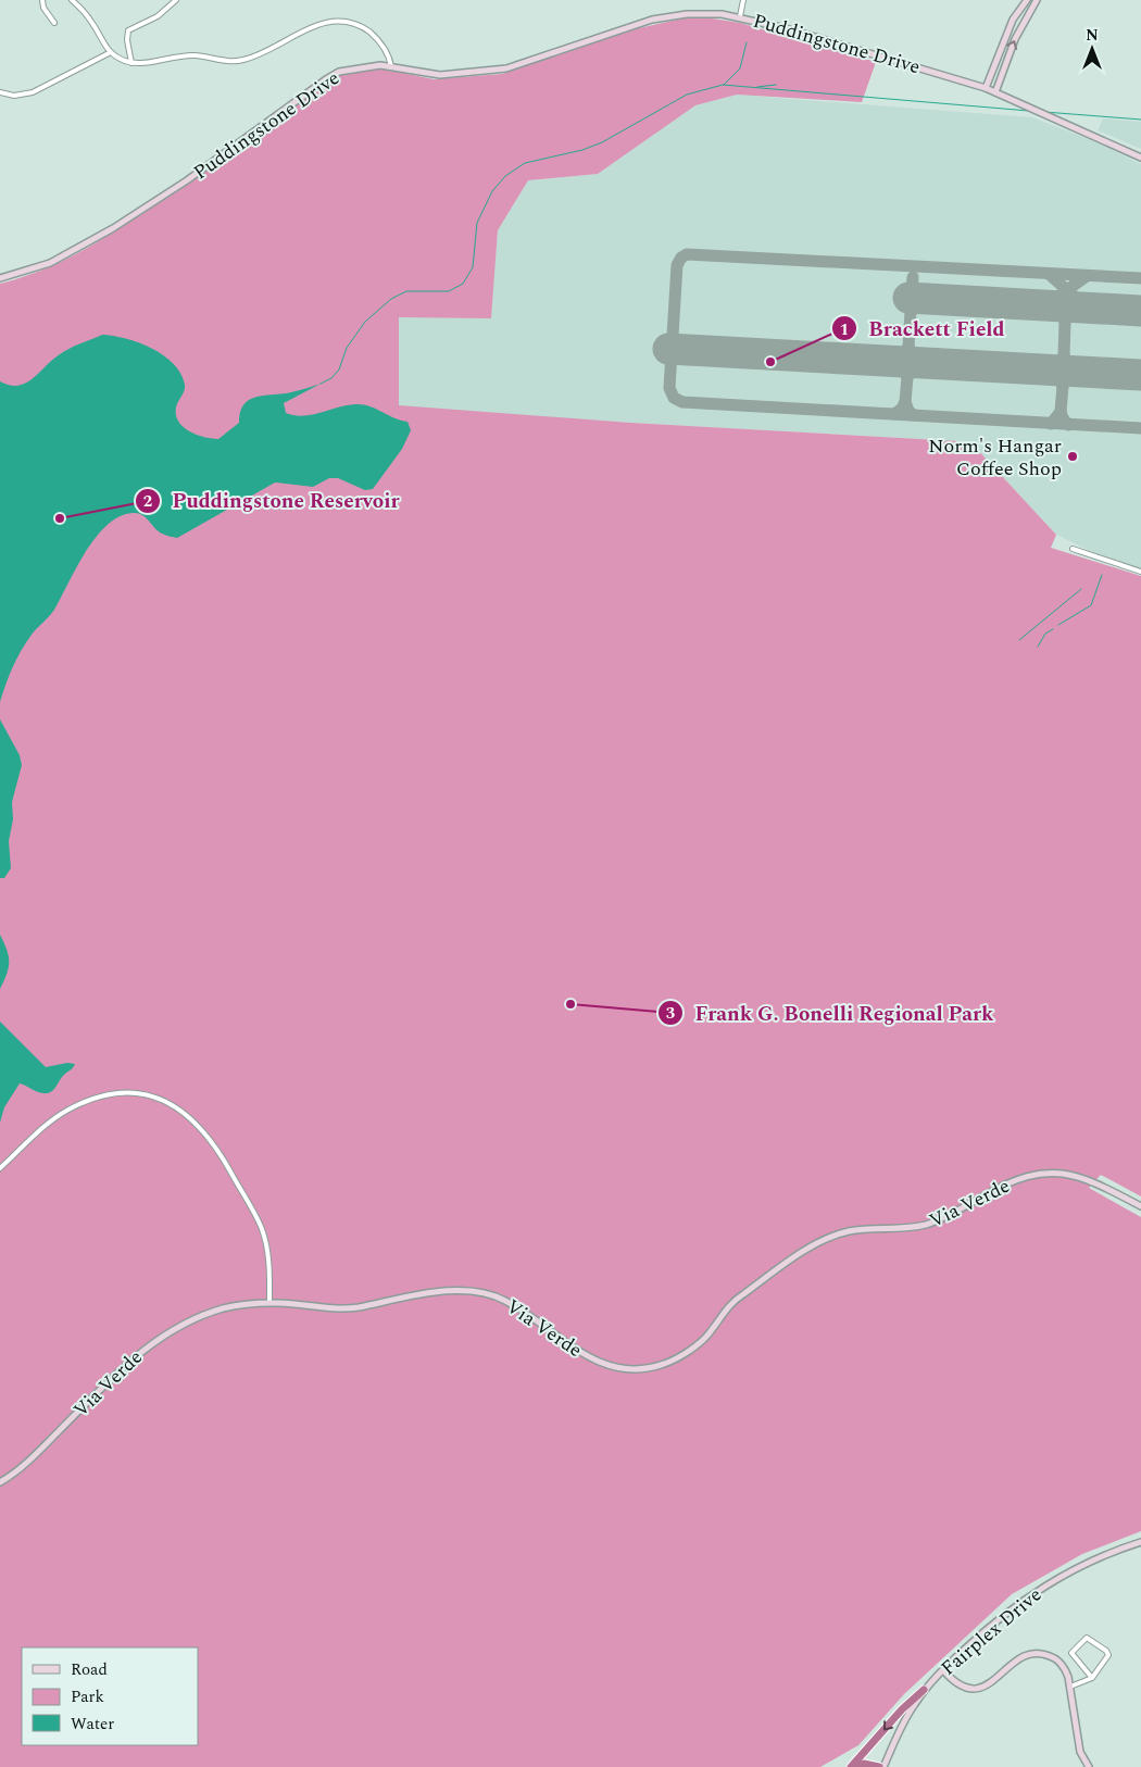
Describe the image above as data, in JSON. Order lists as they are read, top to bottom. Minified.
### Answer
{"streets":{"street":["Puddingstone Drive","Via Verde","Fairplex Drive"]},"places":["Brackett Field","Norm's Hangar Coffee Shop","Puddingstone Reservoir","Frank G. Bonelli Regional Park"],"legend":["Road","Park","Water"],"north":"top"}
